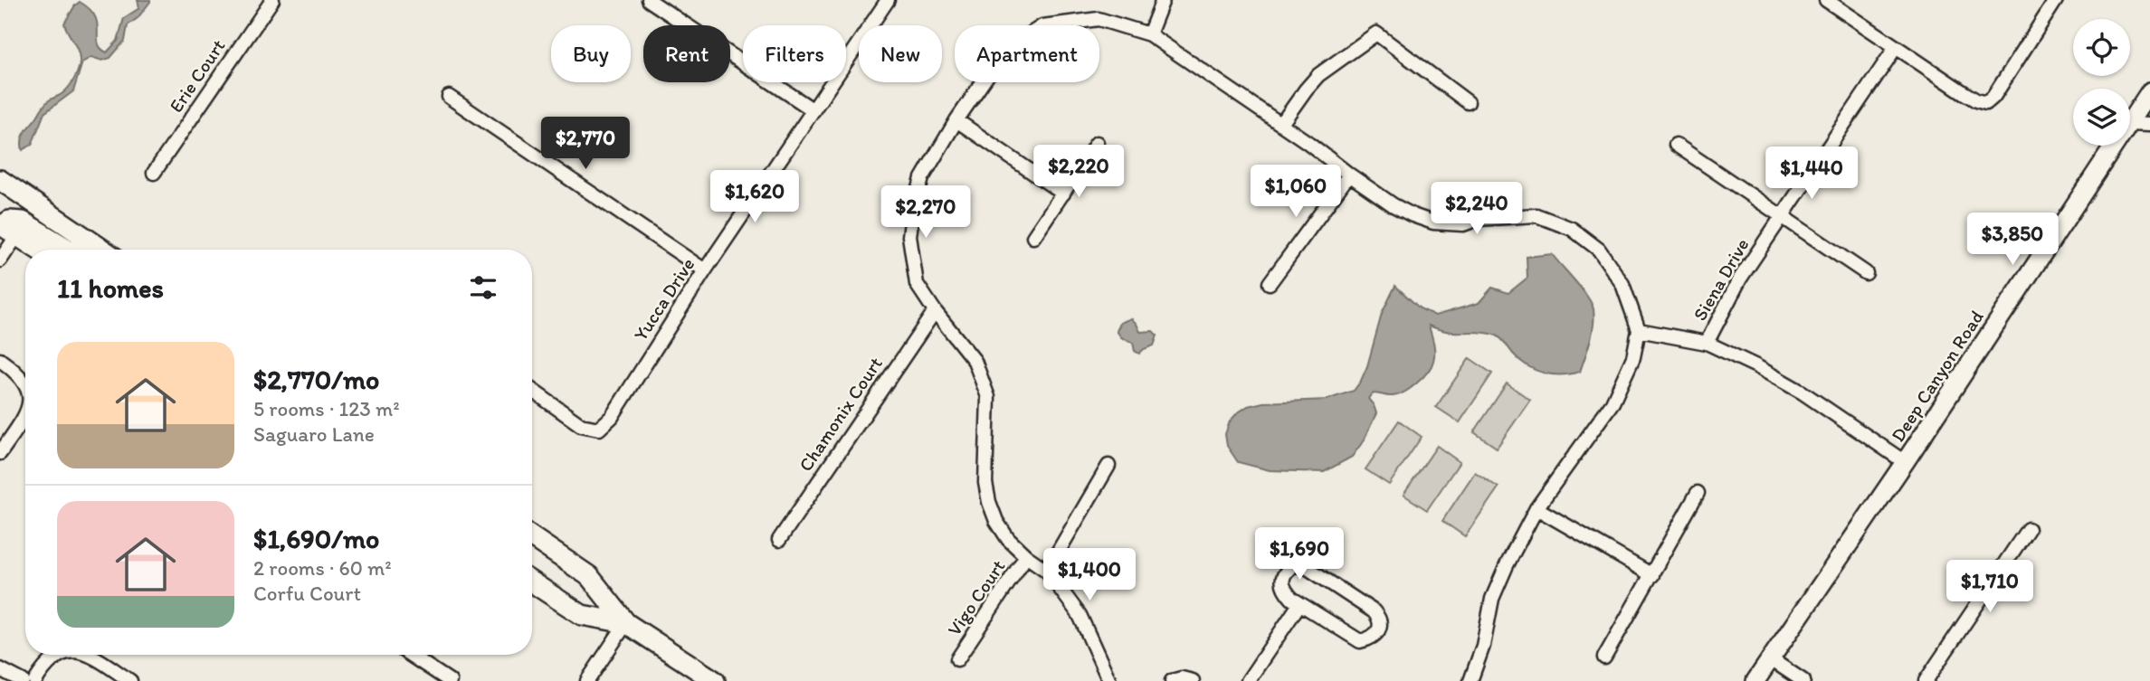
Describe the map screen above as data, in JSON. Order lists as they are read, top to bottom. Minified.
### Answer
{"streets":{"street":["Erie Court","Siena Drive","Yucca Drive","Deep Canyon Road","Chamonix Court","Vigo Court"]},"page":{"chip":["Buy","Rent","Filters","New","Apartment"],"price":["$2,770","$2,220","$1,440","$1,060","$1,620","$2,240","$2,270","$3,850","$1,690","$1,400","$1,710"],"heading":"11 homes","list":[{"name":"$2,770/mo","note":"5 rooms · 123 m² · Saguaro Lane"},{"name":"$1,690/mo","note":"2 rooms · 60 m² · Corfu Court"}]}}
